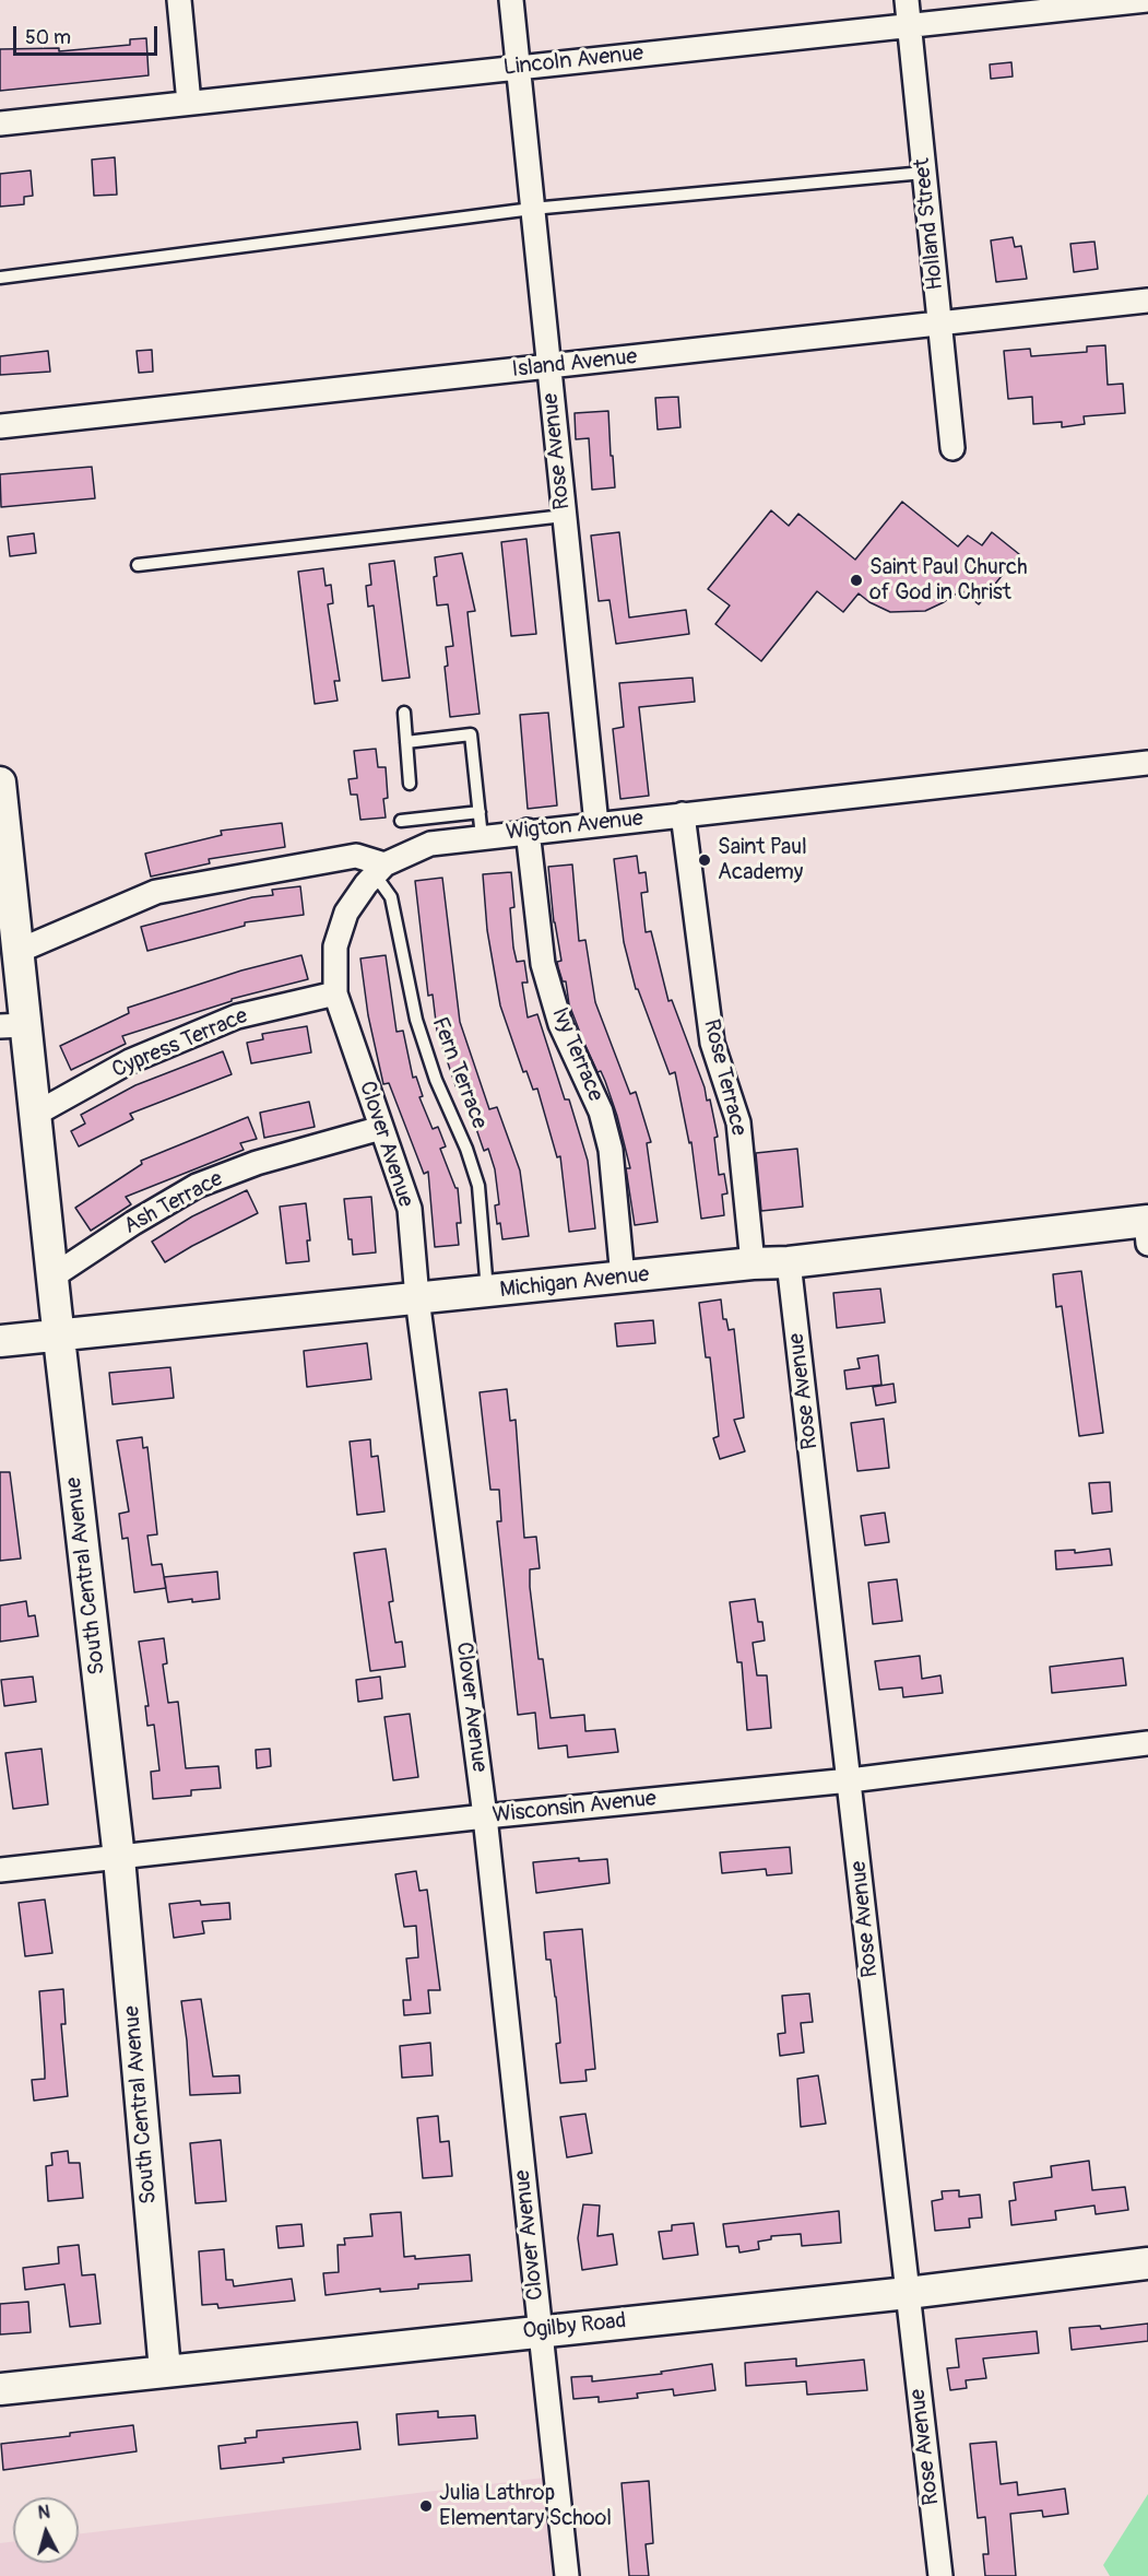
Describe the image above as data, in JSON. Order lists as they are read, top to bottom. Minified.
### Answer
{"streets":{"street":["Lincoln Avenue","Holland Street","Island Avenue","Rose Avenue","Wigton Avenue","Cypress Terrace","Ivy Terrace","Rose Terrace","Clover Avenue","Ash Terrace","Michigan Avenue","South Central Avenue","Wisconsin Avenue","Ogilby Road"],"lane":["Fern Terrace"]},"crossings":[["Lincoln Avenue","Holland Street"],["Lincoln Avenue","Rose Avenue"],["Holland Street","Island Avenue"],["Island Avenue","Rose Avenue"],["Rose Avenue","Wigton Avenue"],["Rose Avenue","Michigan Avenue"],["Rose Avenue","Wisconsin Avenue"],["Rose Avenue","Ogilby Road"],["Wigton Avenue","Ivy Terrace"],["Wigton Avenue","Fern Terrace"],["Wigton Avenue","Rose Terrace"],["Wigton Avenue","Clover Avenue"],["Cypress Terrace","Clover Avenue"],["Cypress Terrace","South Central Avenue"],["Ivy Terrace","Michigan Avenue"],["Fern Terrace","Clover Avenue"],["Fern Terrace","Michigan Avenue"],["Rose Terrace","Michigan Avenue"],["Clover Avenue","Ash Terrace"],["Clover Avenue","Michigan Avenue"],["Clover Avenue","Wisconsin Avenue"],["Clover Avenue","Ogilby Road"],["Ash Terrace","South Central Avenue"],["Michigan Avenue","South Central Avenue"],["South Central Avenue","Wisconsin Avenue"],["South Central Avenue","Ogilby Road"]],"places":["Saint Paul Church of God in Christ","Saint Paul Academy","Julia Lathrop Elementary School"],"scale_bar":"50 m","north":"top"}
